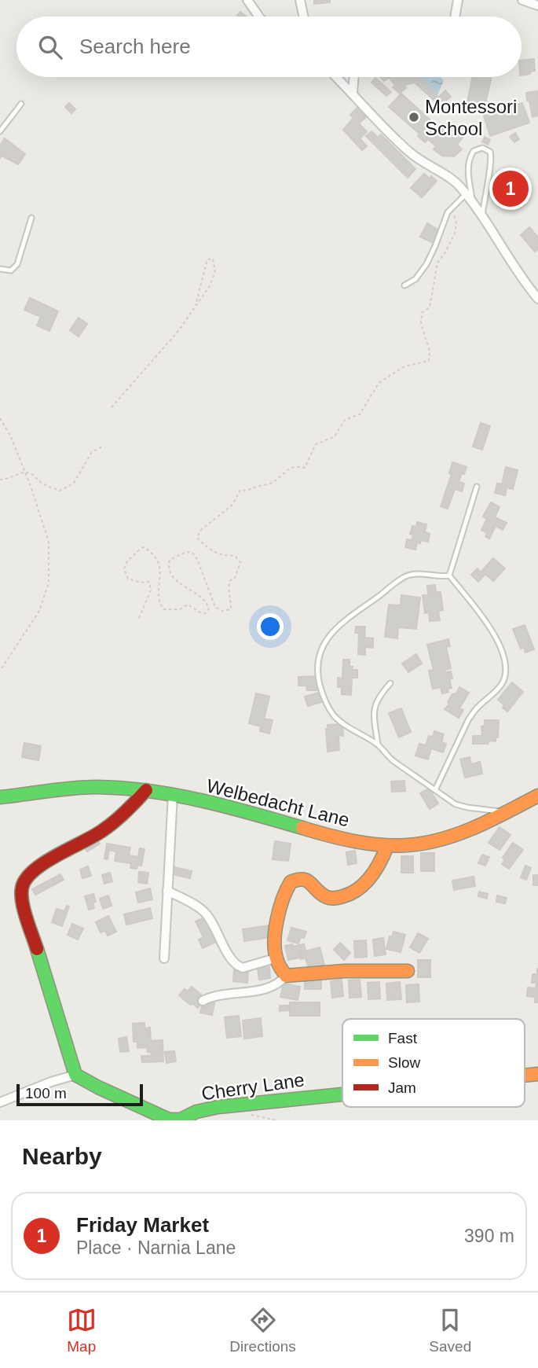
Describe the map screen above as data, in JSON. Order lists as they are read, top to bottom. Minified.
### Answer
{"streets":{"street":["Welbedacht Lane","Cherry Lane"]},"places":["Montessori School"],"legend":["Fast","Slow","Jam"],"scale_bar":"100 m","page":{"search":"Search here","pins":"1","scale":"100 m","heading":"Nearby","list":[{"mark":"1","name":"Friday Market","note":"Place · Narnia Lane","value":"390 m"}],"nav":["Map","Directions","Saved"]}}
